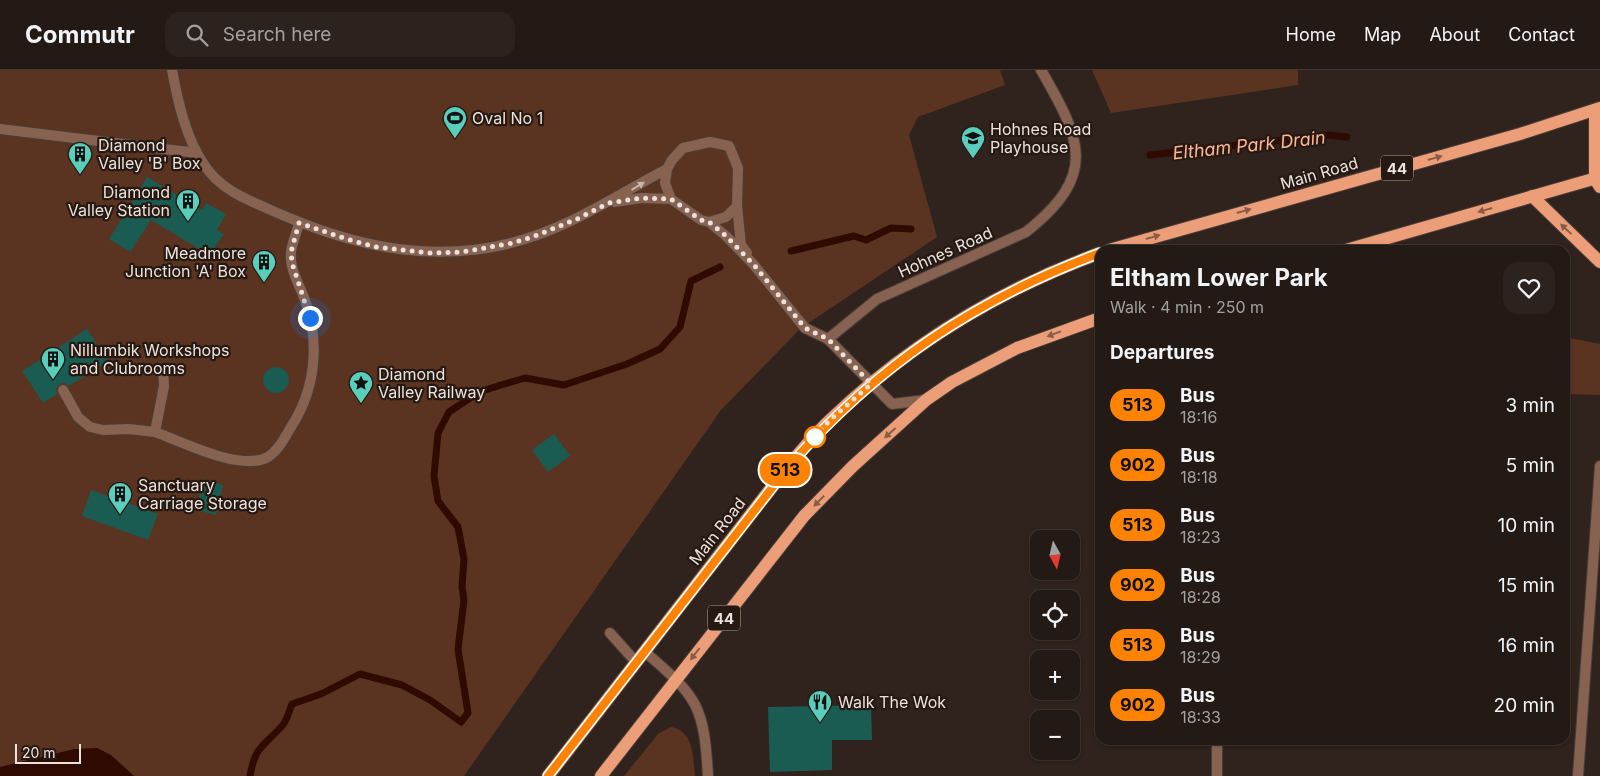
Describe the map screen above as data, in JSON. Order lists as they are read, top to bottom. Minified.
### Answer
{"streets":{"main road":["44","Main Road"],"street":["Hohnes Road"]},"water":["Eltham Park Drain"],"places":{"sports":["Oval No 1"],"school or university":["Hohnes Road Playhouse"],"building":["Diamond Valley 'B' Box","Diamond Valley Station","Meadmore Junction 'A' Box","Nillumbik Workshops and Clubrooms","Sanctuary Carriage Storage"],"place":["Diamond Valley Railway"],"restaurant":["Walk The Wok"]},"lines":["bus line 513"],"scale_bar":"20 m","north":"bottom","page":{"header":"Commutr","search":"Search here","nav":["Home","Map","About","Contact"],"on_map":"513","heading":[["Eltham Lower Park","Walk · 4 min · 250 m"],"Departures"],"list":[{"mark":"513","name":"Bus","note":"18:16","value":"3 min"},{"mark":"902","name":"Bus","note":"18:18","value":"5 min"},{"mark":"513","name":"Bus","note":"18:23","value":"10 min"},{"mark":"902","name":"Bus","note":"18:28","value":"15 min"},{"mark":"513","name":"Bus","note":"18:29","value":"16 min"},{"mark":"902","name":"Bus","note":"18:33","value":"20 min"}],"map_buttons":["+","−"],"scale":"20 m"}}
